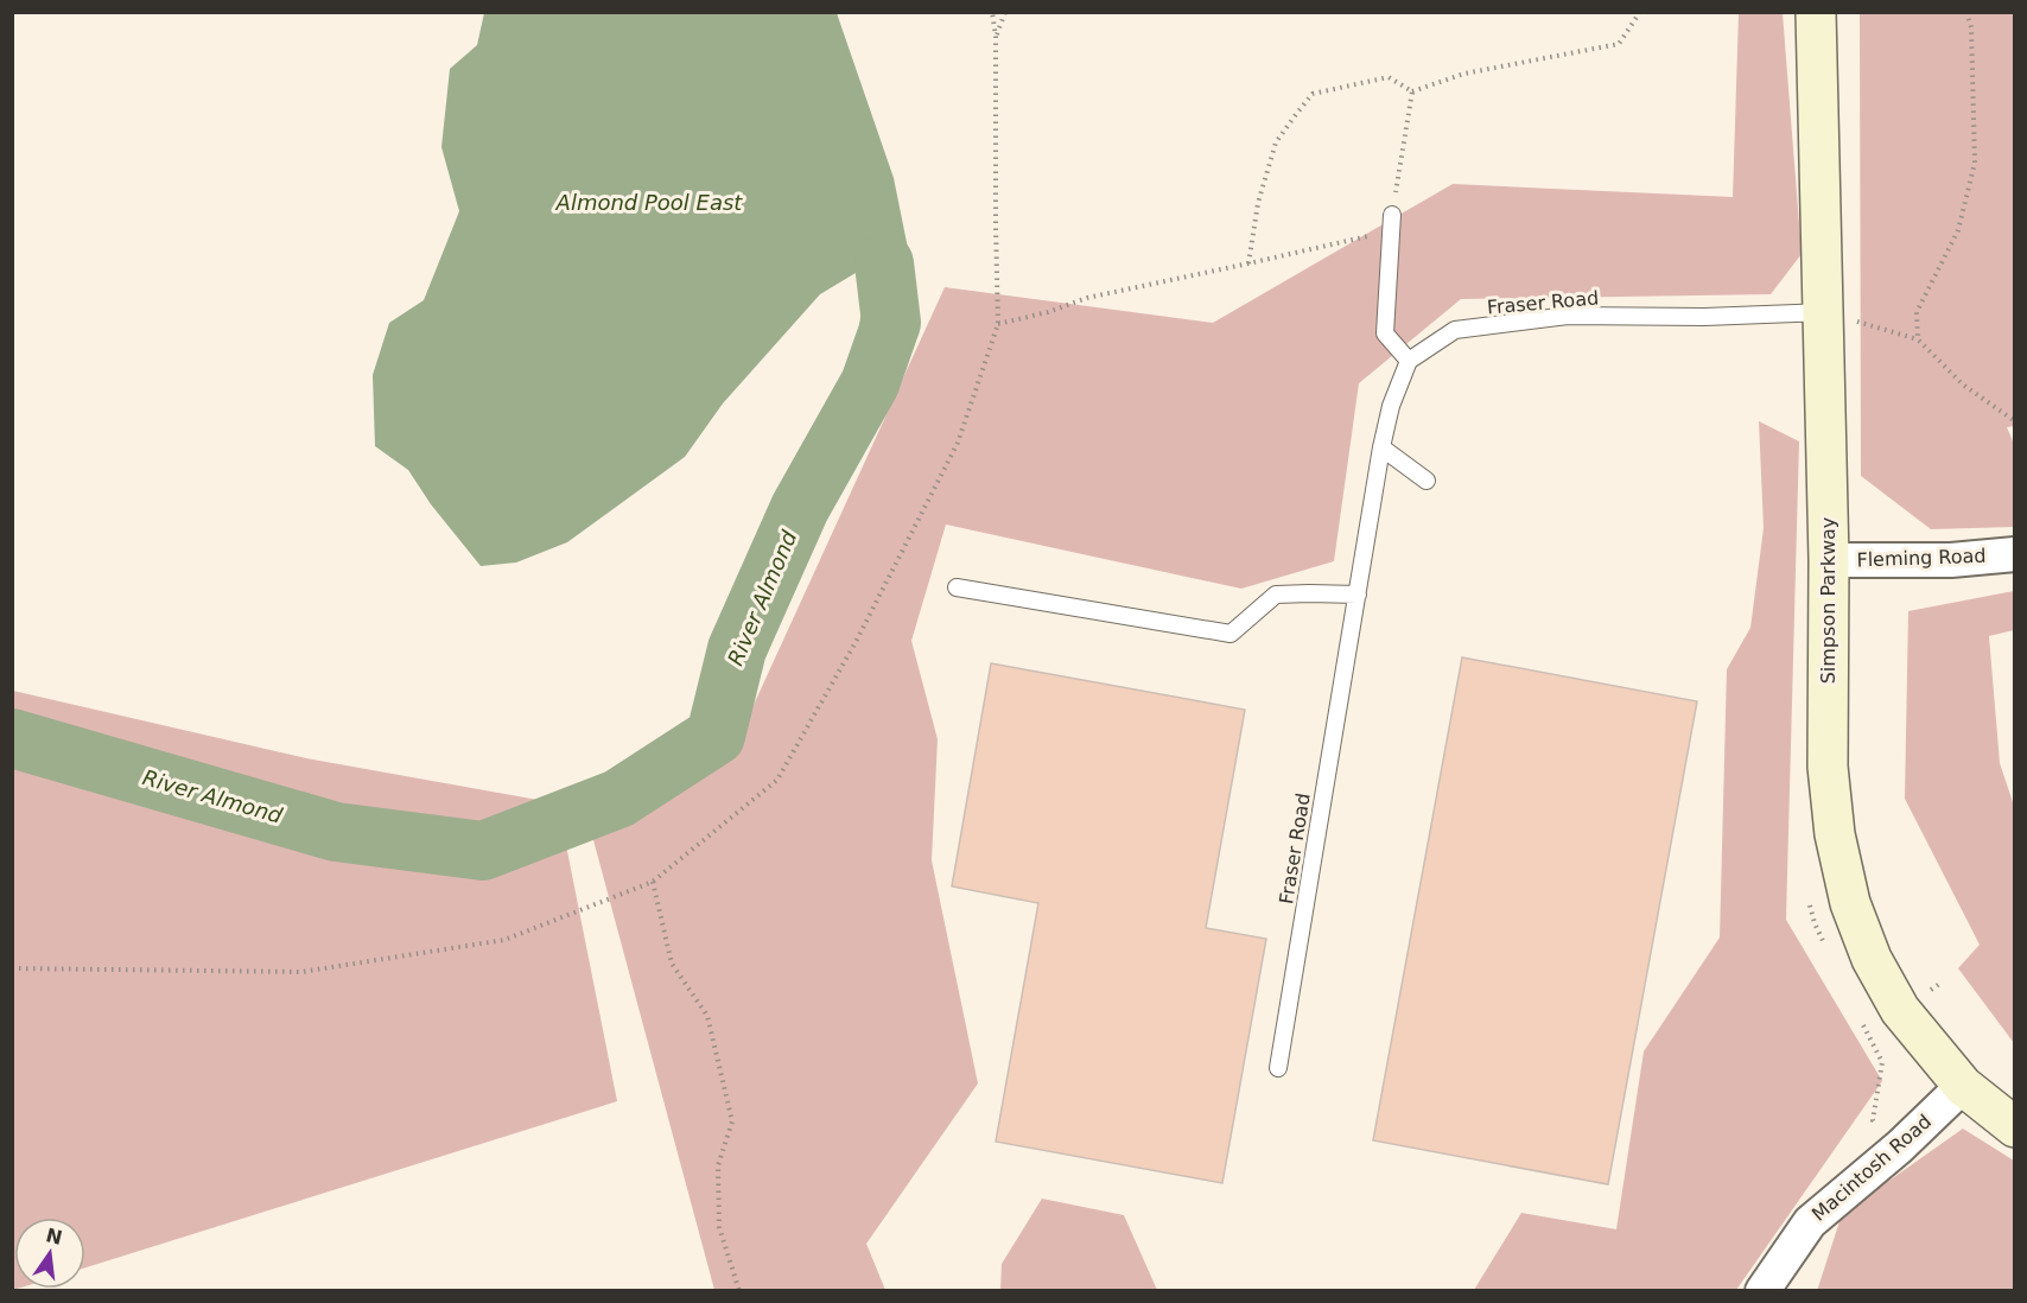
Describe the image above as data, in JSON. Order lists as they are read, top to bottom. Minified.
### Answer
{"streets":{"main road":["Simpson Parkway"],"street":["Fleming Road","Macintosh Road"],"lane":["Fraser Road"]},"crossings":[["Fraser Road","Simpson Parkway"],["Fleming Road","Simpson Parkway"],["Simpson Parkway","Macintosh Road"]],"water":["Almond Pool East","River Almond"],"north":"top"}
